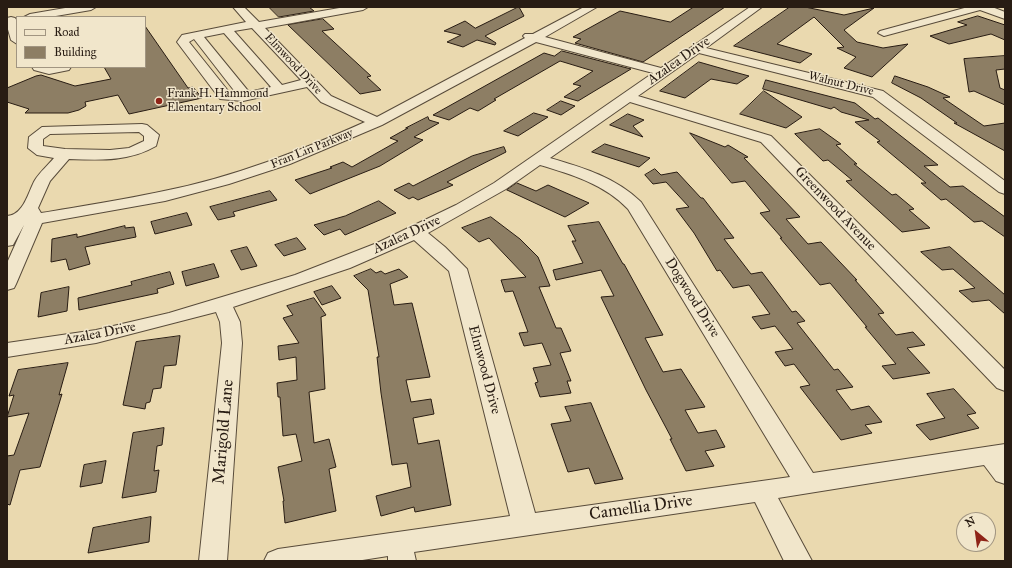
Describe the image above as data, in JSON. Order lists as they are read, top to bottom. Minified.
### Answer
{"streets":{"street":["Azalea Drive","Elmwood Drive","Walnut Drive","Fran Lin Parkway","Greenwood Avenue","Dogwood Drive","Marigold Lane","Camellia Drive"]},"crossings":[["Azalea Drive","Elmwood Drive"],["Azalea Drive","Walnut Drive"],["Azalea Drive","Greenwood Avenue"],["Azalea Drive","Dogwood Drive"],["Azalea Drive","Marigold Lane"],["Elmwood Drive","Fran Lin Parkway"],["Elmwood Drive","Camellia Drive"],["Dogwood Drive","Camellia Drive"]],"places":["Frank H. Hammond Elementary School"],"legend":["Road","Building"],"north":"top left"}
